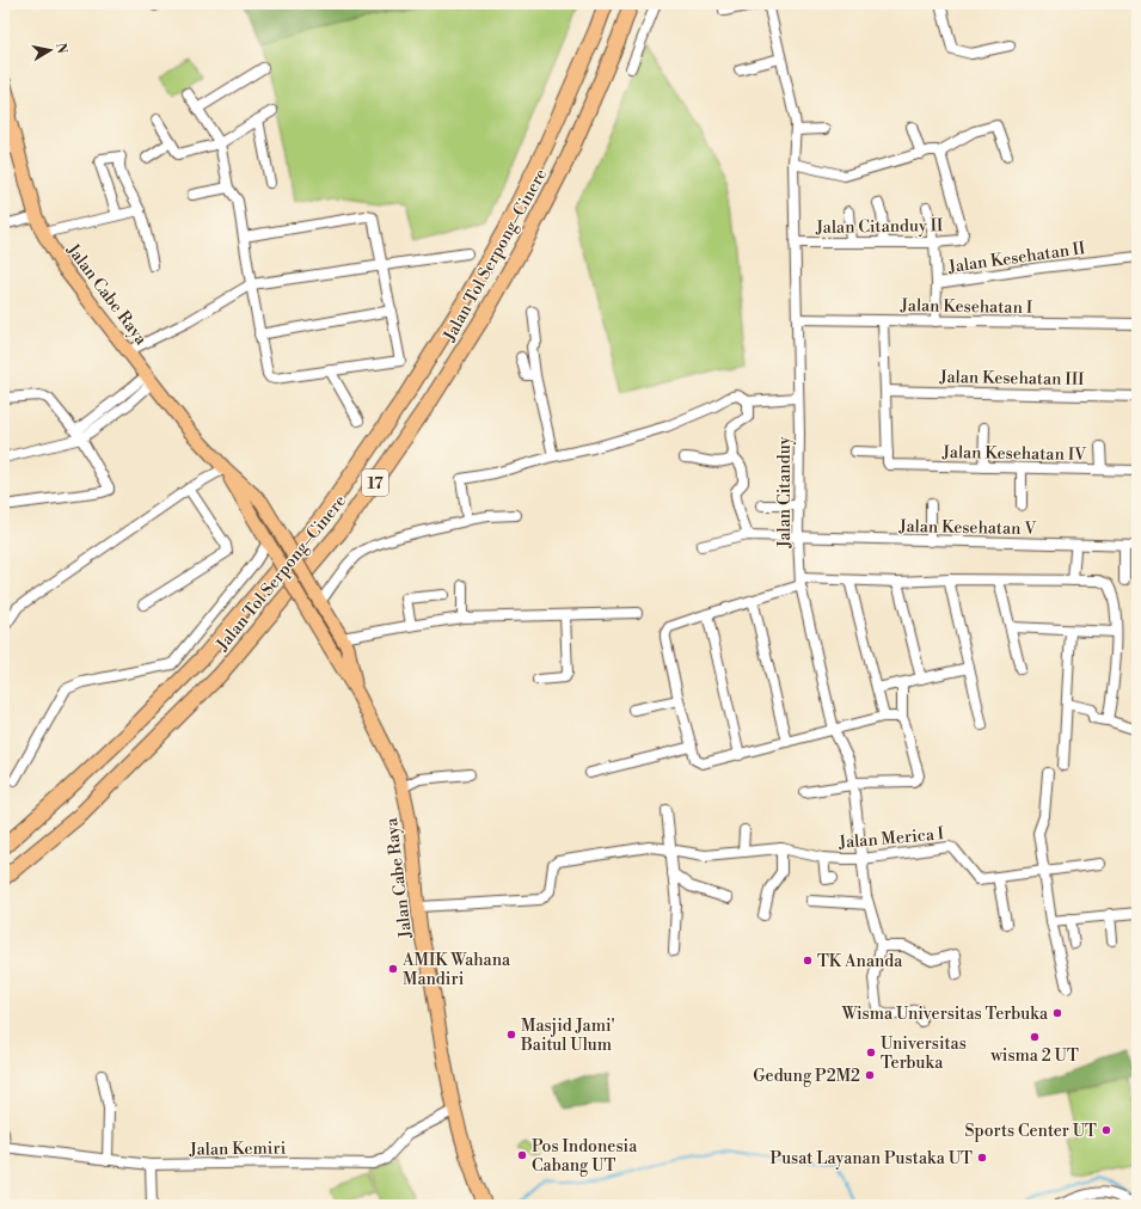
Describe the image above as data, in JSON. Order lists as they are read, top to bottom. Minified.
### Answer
{"streets":{"highway":["Jalan Tol Serpong–Cinere","17"],"main road":["Jalan Cabe Raya"],"street":["Jalan Citanduy II","Jalan Kesehatan II","Jalan Kesehatan I","Jalan Kesehatan III","Jalan Kesehatan IV","Jalan Citanduy","Jalan Kesehatan V","Jalan Merica I","Jalan Kemiri"]},"crossings":[["Jalan Citanduy II","Jalan Citanduy"],["Jalan Kesehatan II","Jalan Kesehatan I"],["Jalan Cabe Raya","Jalan Merica I"],["Jalan Cabe Raya","Jalan Kemiri"],["Jalan Kesehatan I","Jalan Citanduy"],["Jalan Citanduy","Jalan Kesehatan V"],["Jalan Citanduy","Jalan Merica I"]],"places":["TK Ananda","AMIK Wahana Mandiri","Wisma Universitas Terbuka","Masjid Jami' Baitul Ulum","wisma 2 UT","Universitas Terbuka","Gedung P2M2","Sports Center UT","Pos Indonesia Cabang UT","Pusat Layanan Pustaka UT"],"north":"right"}
